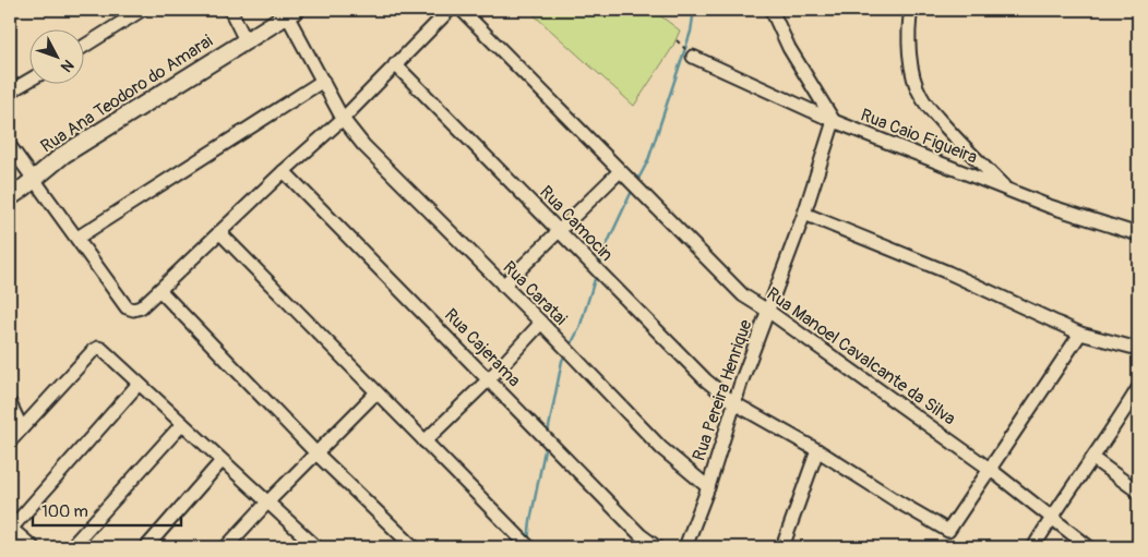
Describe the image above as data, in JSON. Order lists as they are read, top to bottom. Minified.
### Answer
{"streets":{"street":["Rua Ana Teodoro do Amarai","Rua Caio Figueira","Rua Camocin","Rua Caratai","Rua Cajerama","Rua Manoel Cavalcante da Silva","Rua Pereira Henrique"]},"crossings":[["Rua Ana Teodoro do Amarai","Rua Caratai"],["Rua Caio Figueira","Rua Pereira Henrique"],["Rua Camocin","Rua Manoel Cavalcante da Silva"],["Rua Camocin","Rua Pereira Henrique"],["Rua Caratai","Rua Pereira Henrique"],["Rua Manoel Cavalcante da Silva","Rua Pereira Henrique"]],"scale_bar":"100 m","north":"bottom right"}
